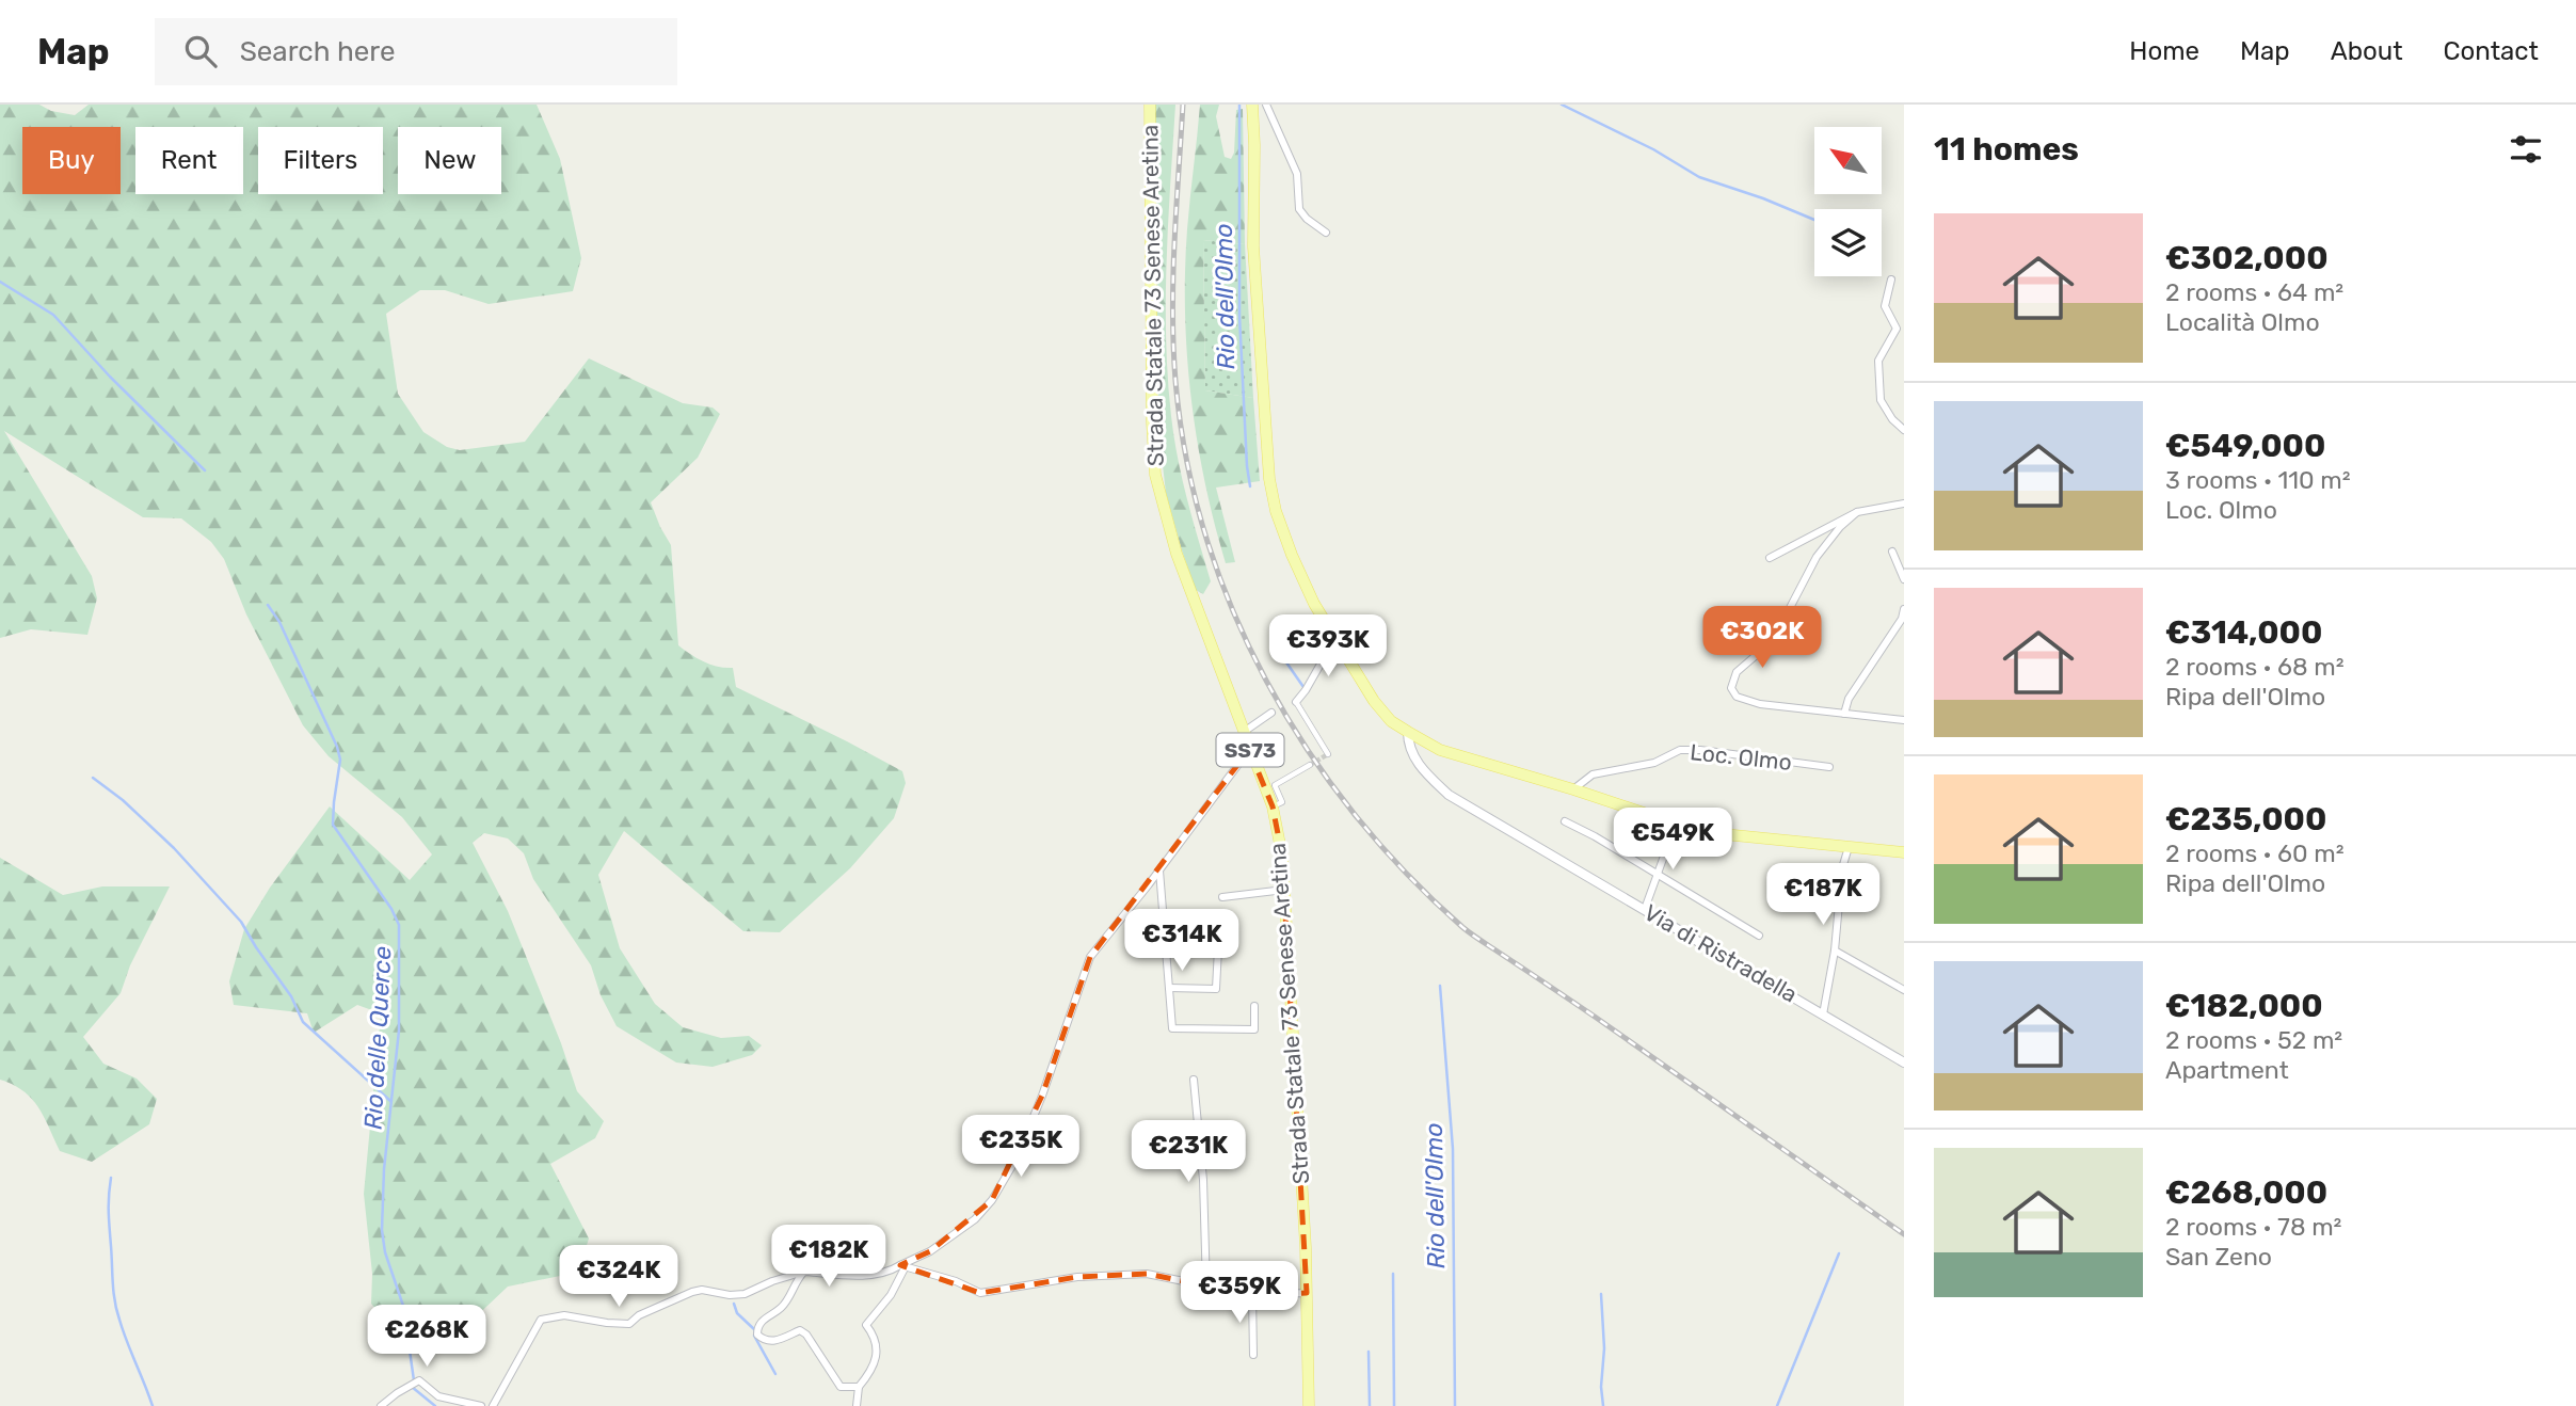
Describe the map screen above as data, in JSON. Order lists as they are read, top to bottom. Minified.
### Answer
{"streets":{"main road":["Strada Statale 73 Senese Aretina","SS73"],"street":["Loc. Olmo","Via di Ristradella"]},"water":["Rio dell'Olmo","Rio delle Querce"],"north":"top left","page":{"header":"Map","search":"Search here","nav":["Home","Map","About","Contact"],"heading":"11 homes","chip":["Buy","Rent","Filters","New"],"list":[{"name":"€302,000","note":"2 rooms · 64 m² · Località Olmo"},{"name":"€549,000","note":"3 rooms · 110 m² · Loc. Olmo"},{"name":"€314,000","note":"2 rooms · 68 m² · Ripa dell'Olmo"},{"name":"€235,000","note":"2 rooms · 60 m² · Ripa dell'Olmo"},{"name":"€182,000","note":"2 rooms · 52 m² · Apartment"},{"name":"€268,000","note":"2 rooms · 78 m² · San Zeno"}],"price":["€302K","€393K","€549K","€187K","€314K","€235K","€231K","€182K","€324K","€359K","€268K"]}}
